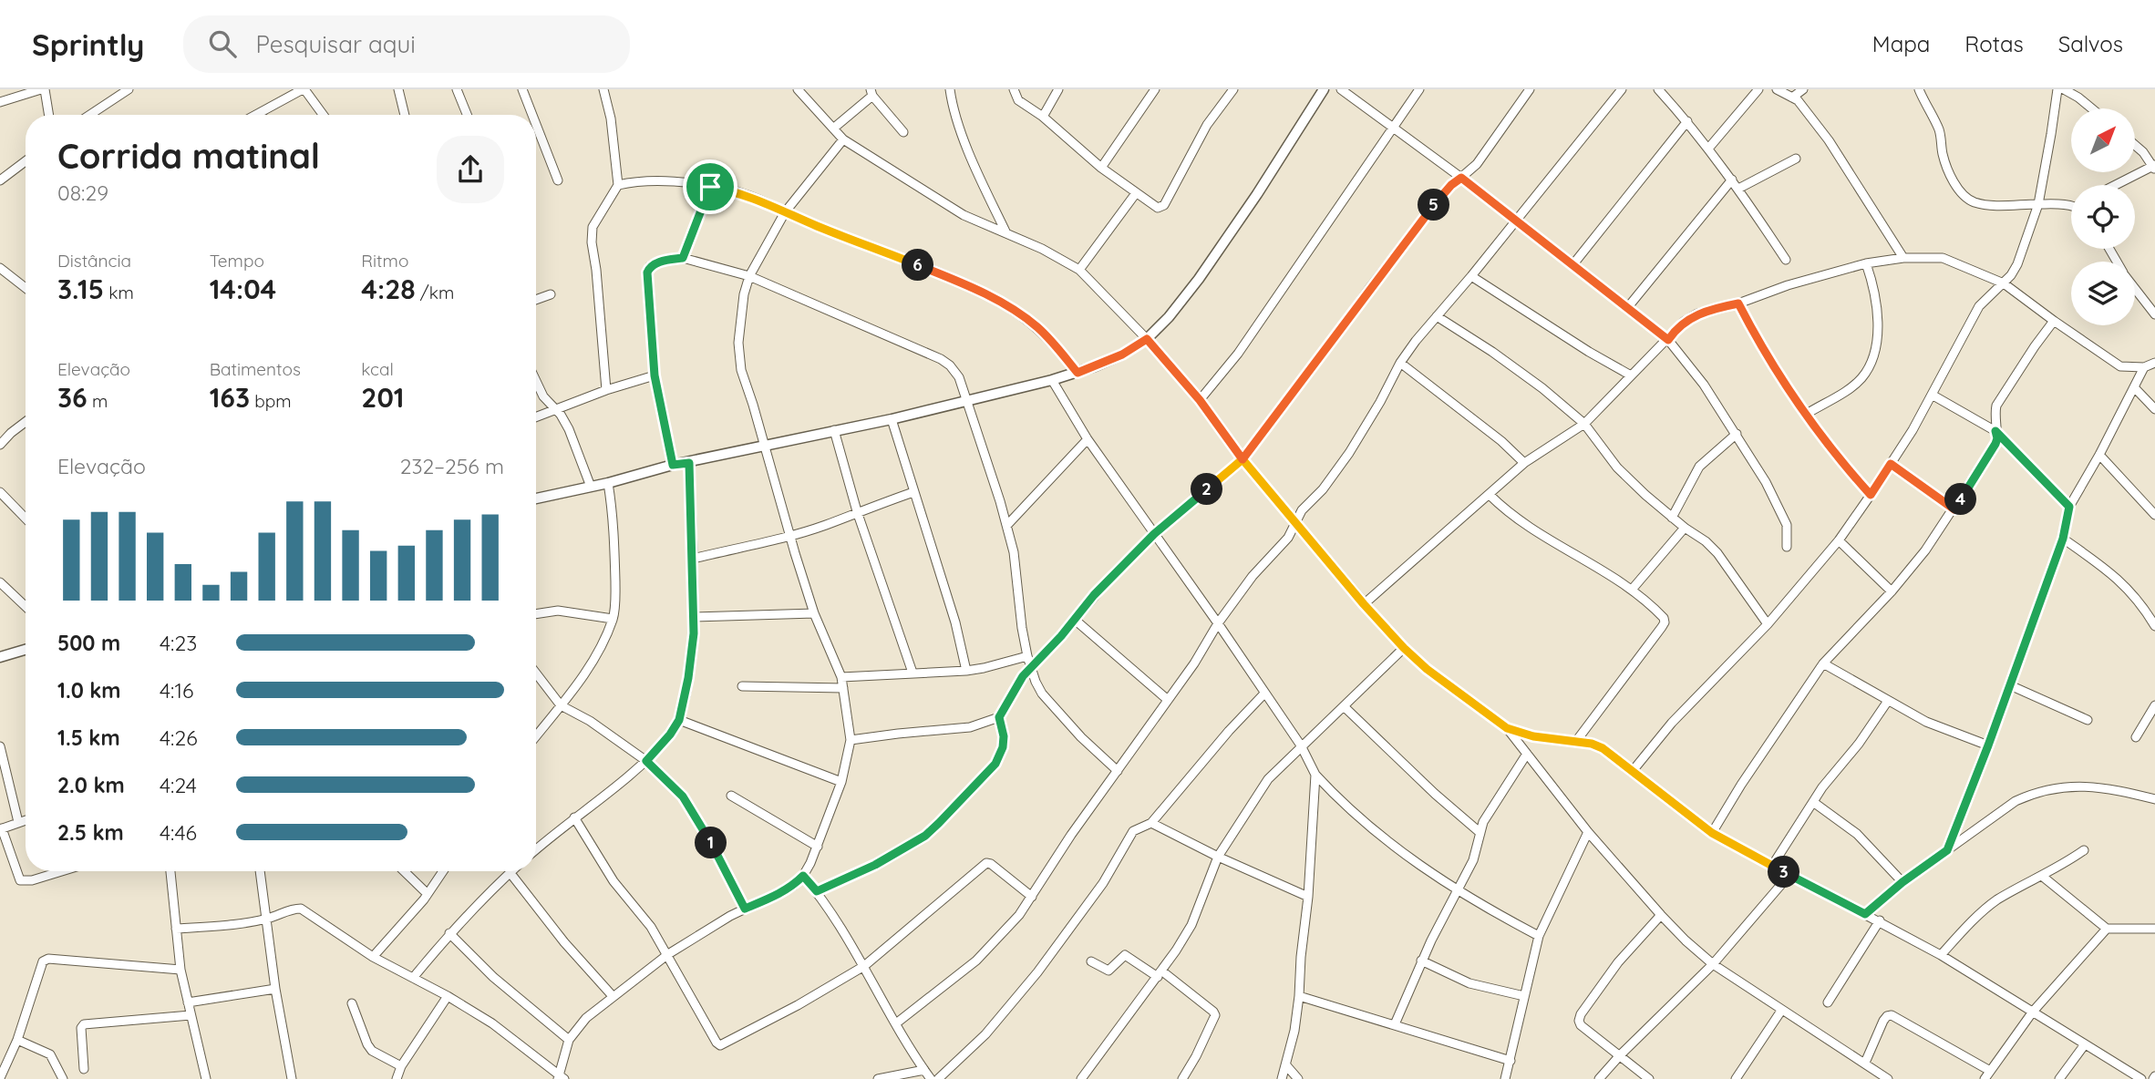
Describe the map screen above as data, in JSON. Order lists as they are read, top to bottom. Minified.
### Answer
{"north":"top right","page":{"header":"Sprintly","search":"Pesquisar aqui","nav":["Mapa","Rotas","Salvos"],"heading":["Corrida matinal","08:29"],"pins":["5","6","2","4","1","3"],"stats":[["Distância","3.15 km"],["Tempo","14:04"],["Ritmo","4:28 /km"],["Elevação","36 m"],["Batimentos","163 bpm"],["kcal","201"]],"chart":["Elevação","232–256 m"],"list":[{"name":"500 m","note":"4:23"},{"name":"1.0 km","note":"4:16"},{"name":"1.5 km","note":"4:26"},{"name":"2.0 km","note":"4:24"},{"name":"2.5 km","note":"4:46"}]}}
